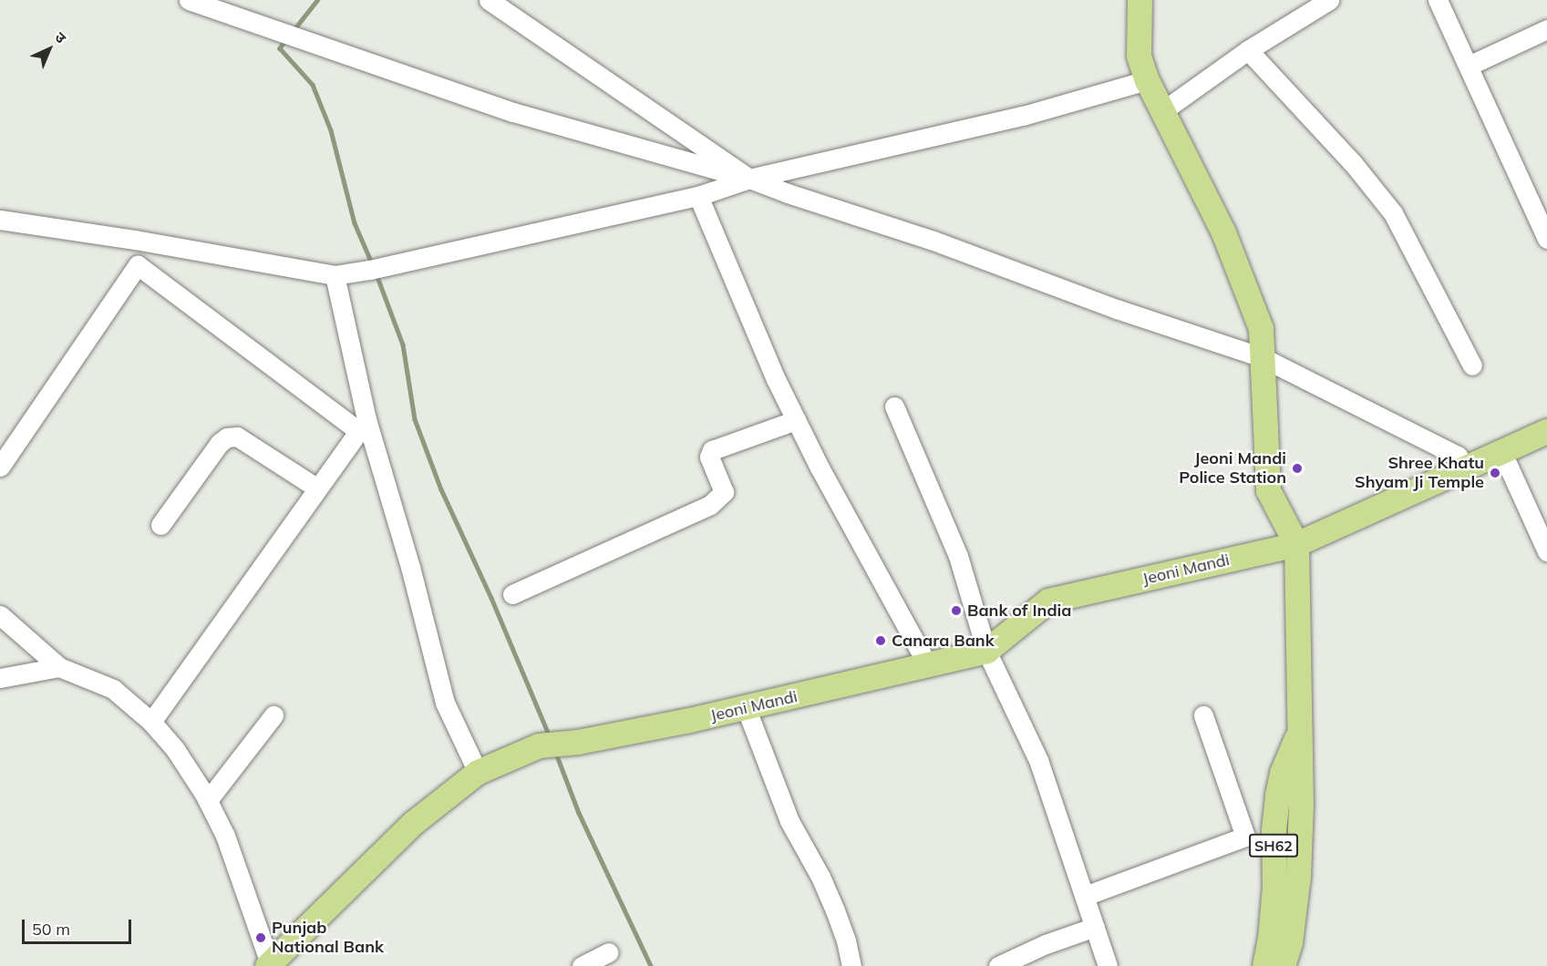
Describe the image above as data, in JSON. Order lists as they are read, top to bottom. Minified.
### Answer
{"streets":{"main road":["Jeoni Mandi","SH62"]},"crossings":[["Jeoni Mandi","SH62"]],"places":["Jeoni Mandi Police Station","Shree Khatu Shyam Ji Temple","Bank of India","Canara Bank","Punjab National Bank"],"scale_bar":"50 m","north":"top right"}
